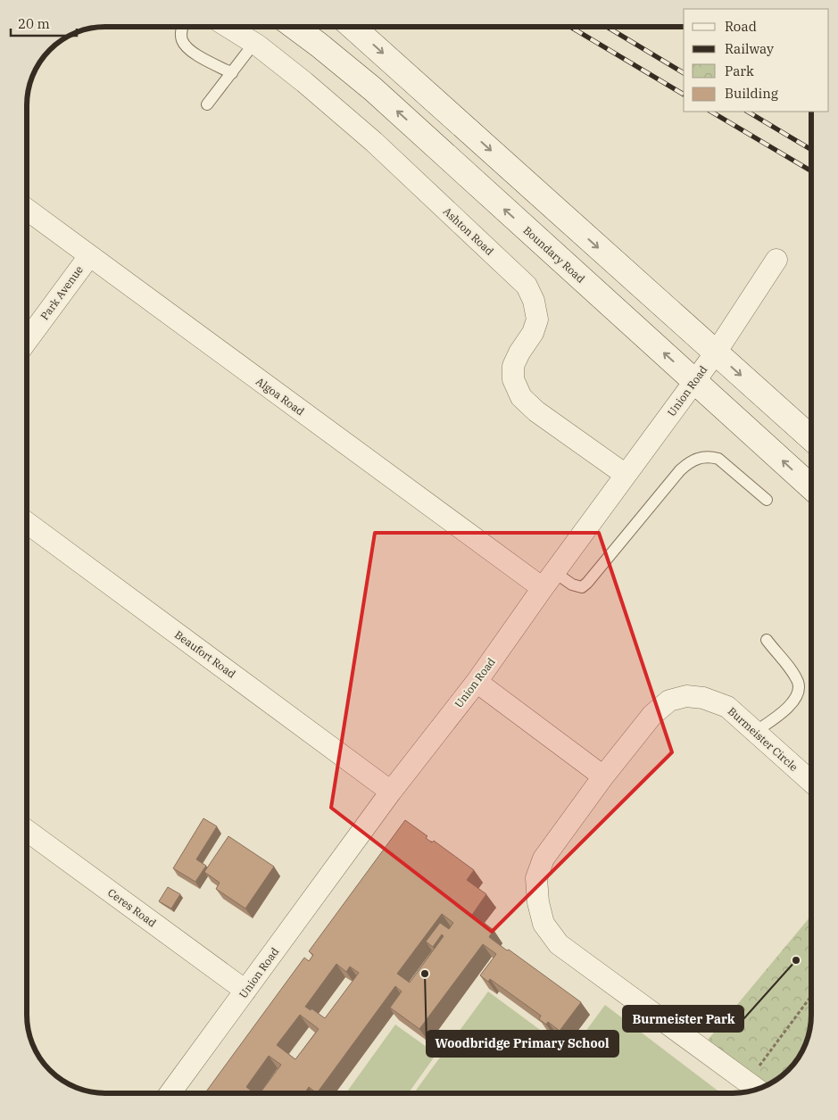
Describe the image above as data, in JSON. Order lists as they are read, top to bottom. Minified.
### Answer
{"streets":{"main road":["Boundary Road"],"street":["Ashton Road","Park Avenue","Union Road","Algoa Road","Beaufort Road","Burmeister Circle","Ceres Road"]},"crossings":[["Ashton Road","Union Road"],["Boundary Road","Union Road"],["Park Avenue","Algoa Road"],["Union Road","Algoa Road"],["Union Road","Beaufort Road"],["Union Road","Ceres Road"]],"places":["Burmeister Park","Woodbridge Primary School"],"legend":["Road","Railway","Park","Building"],"scale_bar":"20 m"}
